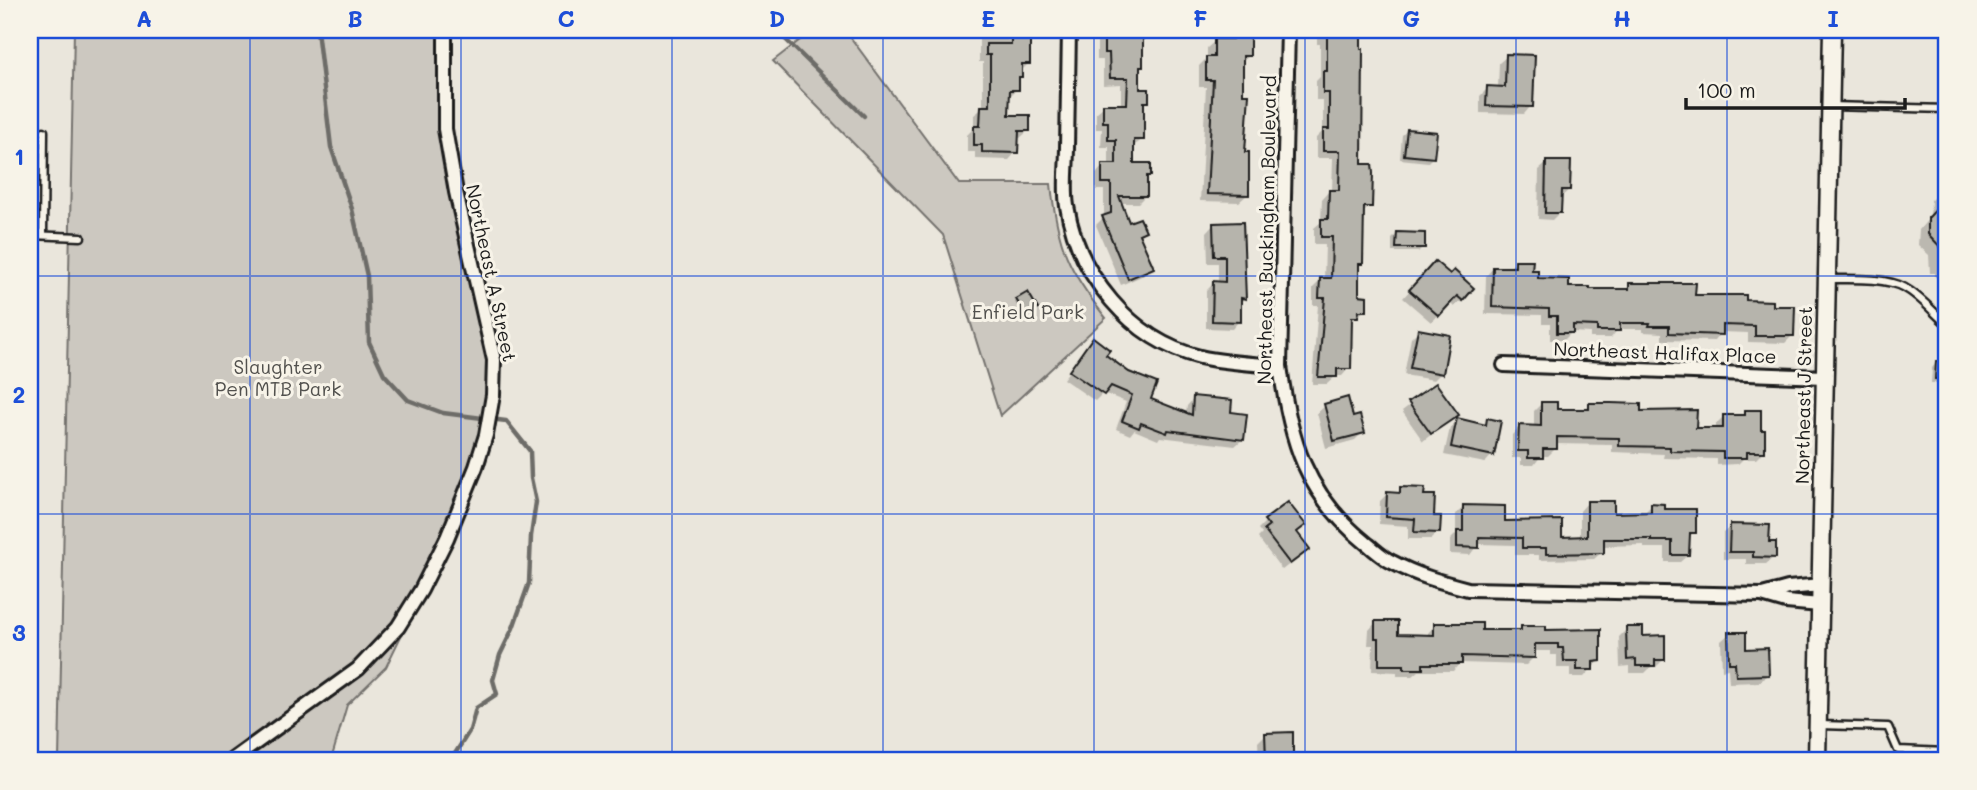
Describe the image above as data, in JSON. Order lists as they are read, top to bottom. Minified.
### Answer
{"streets":{"street":["Northeast Buckingham Boulevard","Northeast A Street","Northeast Halifax Place","Northeast J Street"]},"crossings":[["Northeast Buckingham Boulevard","Northeast J Street"],["Northeast Halifax Place","Northeast J Street"]],"parks":["Enfield Park","Slaughter Pen MTB Park"],"scale_bar":"100 m","grid":{"columns":["A","B","C","D","E","F","G","H","I"],"rows":["1","2","3"]}}
